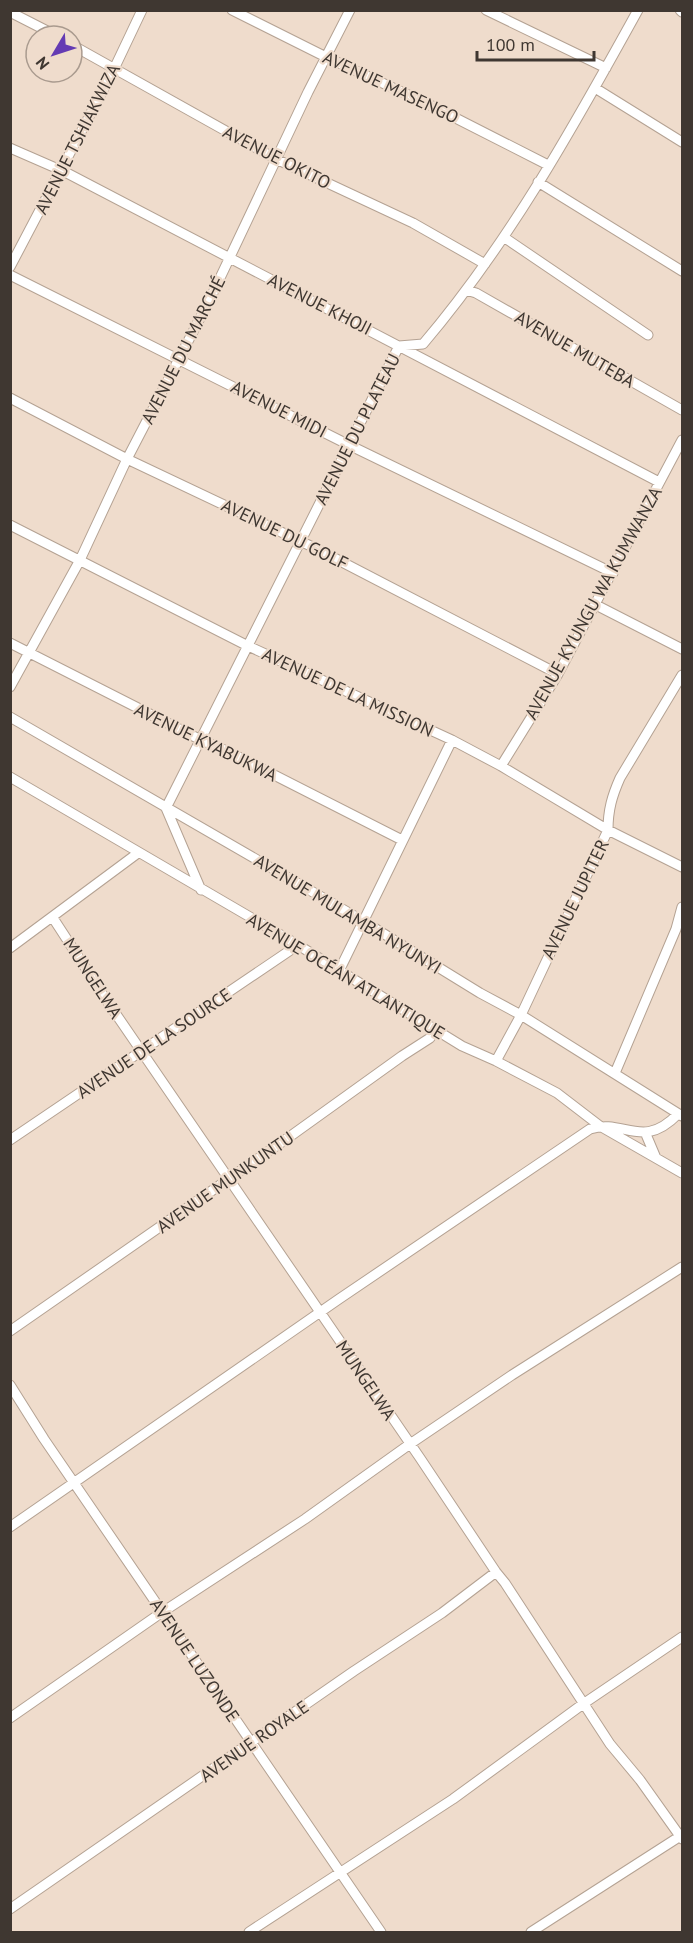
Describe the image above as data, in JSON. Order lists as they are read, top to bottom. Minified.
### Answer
{"streets":{"street":["AVENUE MASENGO","AVENUE TSHIAKWIZA","AVENUE OKITO","AVENUE KHOJI","AVENUE MUTEBA","AVENUE DU MARCHÉ","AVENUE MIDI","AVENUE DU PLATEAU","AVENUE DU GOLF","AVENUE KYUNGU WA KUMWANZA","AVENUE DE LA MISSION","AVENUE KYABUKWA","AVENUE JUPITER","AVENUE MULAMBA NYUNYI","AVENUE OCÉAN ATLANTIQUE","MUNGELWA","AVENUE DE LA SOURCE","AVENUE MUNKUNTU","AVENUE LUZONDE","AVENUE ROYALE"]},"crossings":[["AVENUE MASENGO","AVENUE DU MARCHÉ"],["AVENUE MASENGO","AVENUE DU PLATEAU"],["AVENUE TSHIAKWIZA","AVENUE OKITO"],["AVENUE TSHIAKWIZA","AVENUE KHOJI"],["AVENUE OKITO","AVENUE DU MARCHÉ"],["AVENUE OKITO","AVENUE DU PLATEAU"],["AVENUE KHOJI","AVENUE DU MARCHÉ"],["AVENUE KHOJI","AVENUE DU PLATEAU"],["AVENUE KHOJI","AVENUE KYUNGU WA KUMWANZA"],["AVENUE MUTEBA","AVENUE DU PLATEAU"],["AVENUE DU MARCHÉ","AVENUE MIDI"],["AVENUE DU MARCHÉ","AVENUE DU GOLF"],["AVENUE DU MARCHÉ","AVENUE DE LA MISSION"],["AVENUE DU MARCHÉ","AVENUE KYABUKWA"],["AVENUE MIDI","AVENUE DU PLATEAU"],["AVENUE MIDI","AVENUE KYUNGU WA KUMWANZA"],["AVENUE DU PLATEAU","AVENUE DU GOLF"],["AVENUE DU PLATEAU","AVENUE DE LA MISSION"],["AVENUE DU PLATEAU","AVENUE KYABUKWA"],["AVENUE DU PLATEAU","AVENUE MULAMBA NYUNYI"],["AVENUE DU GOLF","AVENUE KYUNGU WA KUMWANZA"],["AVENUE KYUNGU WA KUMWANZA","AVENUE DE LA MISSION"],["AVENUE DE LA MISSION","AVENUE JUPITER"],["AVENUE JUPITER","AVENUE MULAMBA NYUNYI"],["AVENUE JUPITER","AVENUE OCÉAN ATLANTIQUE"],["AVENUE OCÉAN ATLANTIQUE","AVENUE DE LA SOURCE"],["AVENUE OCÉAN ATLANTIQUE","AVENUE MUNKUNTU"],["MUNGELWA","AVENUE DE LA SOURCE"],["MUNGELWA","AVENUE MUNKUNTU"],["MUNGELWA","AVENUE ROYALE"],["AVENUE LUZONDE","AVENUE ROYALE"]],"scale_bar":"100 m","north":"bottom left"}
